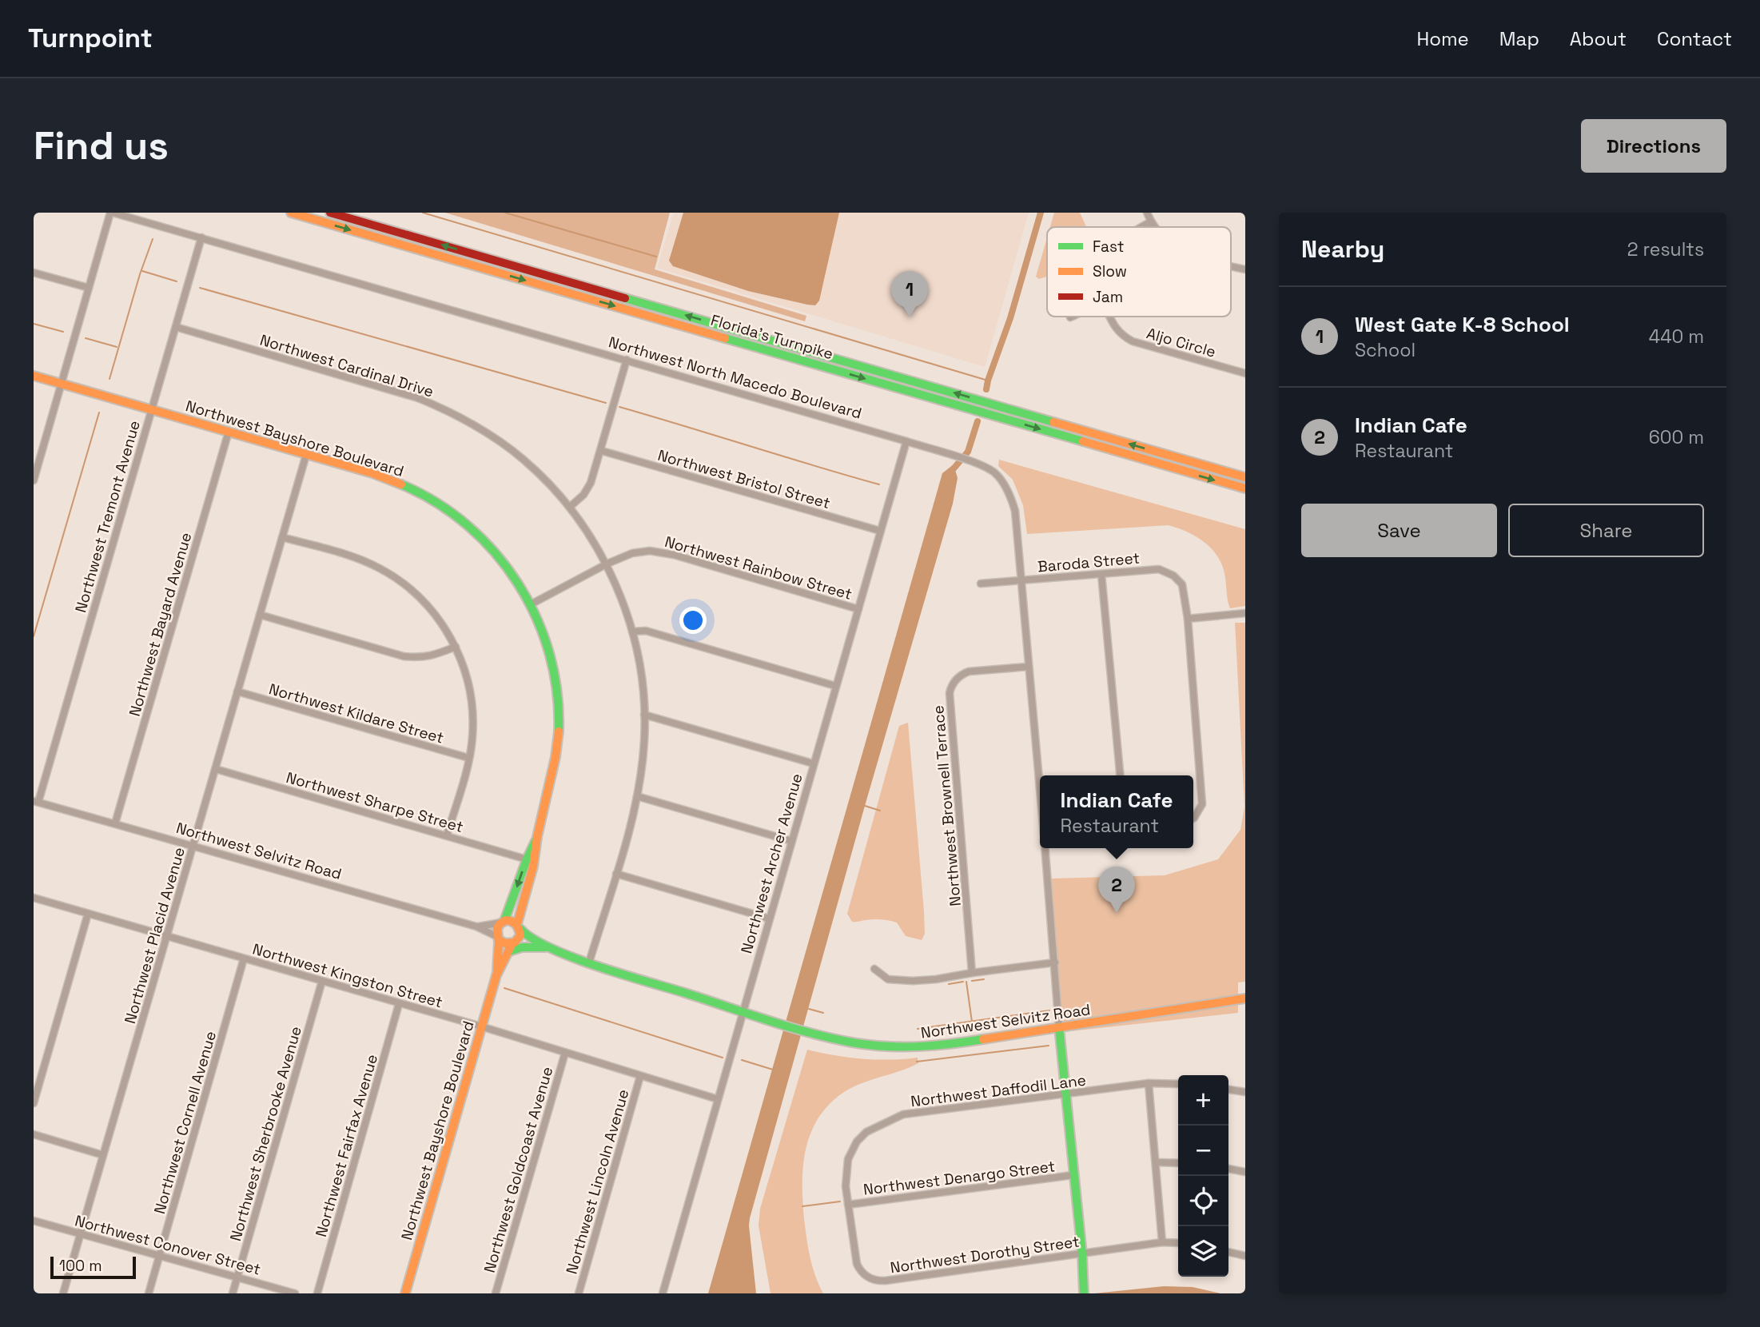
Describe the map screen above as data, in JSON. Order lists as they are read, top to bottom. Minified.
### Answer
{"streets":{"main road":["Florida's Turnpike","Northwest Bayshore Boulevard","Northwest Selvitz Road"],"street":["Aljo Circle","Northwest Cardinal Drive","Northwest North Macedo Boulevard","Northwest Bristol Street","Northwest Tremont Avenue","Baroda Street","Northwest Rainbow Street","Northwest Bayard Avenue","Northwest Kildare Street","Northwest Sharpe Street","Northwest Brownell Terrace","Northwest Archer Avenue","Northwest Placid Avenue","Northwest Kingston Street","Northwest Daffodil Lane","Northwest Cornell Avenue","Northwest Sherbrooke Avenue","Northwest Fairfax Avenue","Northwest Goldcoast Avenue","Northwest Denargo Street","Northwest Lincoln Avenue","Northwest Conover Street","Northwest Dorothy Street"]},"crossings":[["Northwest Cardinal Drive","Northwest Tremont Avenue"],["Northwest Cardinal Drive","Northwest Rainbow Street"],["Northwest Cardinal Drive","Northwest Selvitz Road"],["Northwest North Macedo Boulevard","Northwest Tremont Avenue"],["Northwest North Macedo Boulevard","Baroda Street"],["Northwest North Macedo Boulevard","Northwest Brownell Terrace"],["Northwest North Macedo Boulevard","Northwest Archer Avenue"],["Northwest Bayshore Boulevard","Northwest Tremont Avenue"],["Northwest Bayshore Boulevard","Northwest Rainbow Street"],["Northwest Bayshore Boulevard","Northwest Bayard Avenue"],["Northwest Bayshore Boulevard","Northwest Sharpe Street"],["Northwest Bayshore Boulevard","Northwest Selvitz Road"],["Northwest Bayshore Boulevard","Northwest Placid Avenue"],["Northwest Bayshore Boulevard","Northwest Kingston Street"],["Northwest Bristol Street","Northwest Archer Avenue"],["Northwest Tremont Avenue","Northwest Selvitz Road"],["Northwest Rainbow Street","Northwest Archer Avenue"],["Northwest Bayard Avenue","Northwest Selvitz Road"],["Northwest Kildare Street","Northwest Placid Avenue"],["Northwest Sharpe Street","Northwest Placid Avenue"],["Northwest Selvitz Road","Northwest Archer Avenue"],["Northwest Selvitz Road","Northwest Placid Avenue"],["Northwest Archer Avenue","Northwest Kingston Street"],["Northwest Placid Avenue","Northwest Kingston Street"],["Northwest Placid Avenue","Northwest Conover Street"],["Northwest Kingston Street","Northwest Cornell Avenue"],["Northwest Kingston Street","Northwest Sherbrooke Avenue"],["Northwest Kingston Street","Northwest Fairfax Avenue"],["Northwest Kingston Street","Northwest Goldcoast Avenue"],["Northwest Kingston Street","Northwest Lincoln Avenue"],["Northwest Daffodil Lane","Northwest Denargo Street"],["Northwest Daffodil Lane","Northwest Dorothy Street"],["Northwest Cornell Avenue","Northwest Conover Street"],["Northwest Sherbrooke Avenue","Northwest Conover Street"],["Northwest Denargo Street","Northwest Dorothy Street"]],"legend":["Fast","Slow","Jam"],"scale_bar":"100 m","page":{"header":"Turnpoint","nav":["Home","Map","About","Contact"],"buttons":["Directions",["Save","Share"]],"title":"Find us","heading":["Nearby","2 results"],"pins":["1","2"],"list":[{"mark":"1","name":"West Gate K-8 School","note":"School","value":"440 m"},{"mark":"2","name":"Indian Cafe","note":"Restaurant","value":"600 m"}],"popup":["Indian Cafe","Restaurant"],"map_buttons":["+","−"],"scale":"100 m"}}
